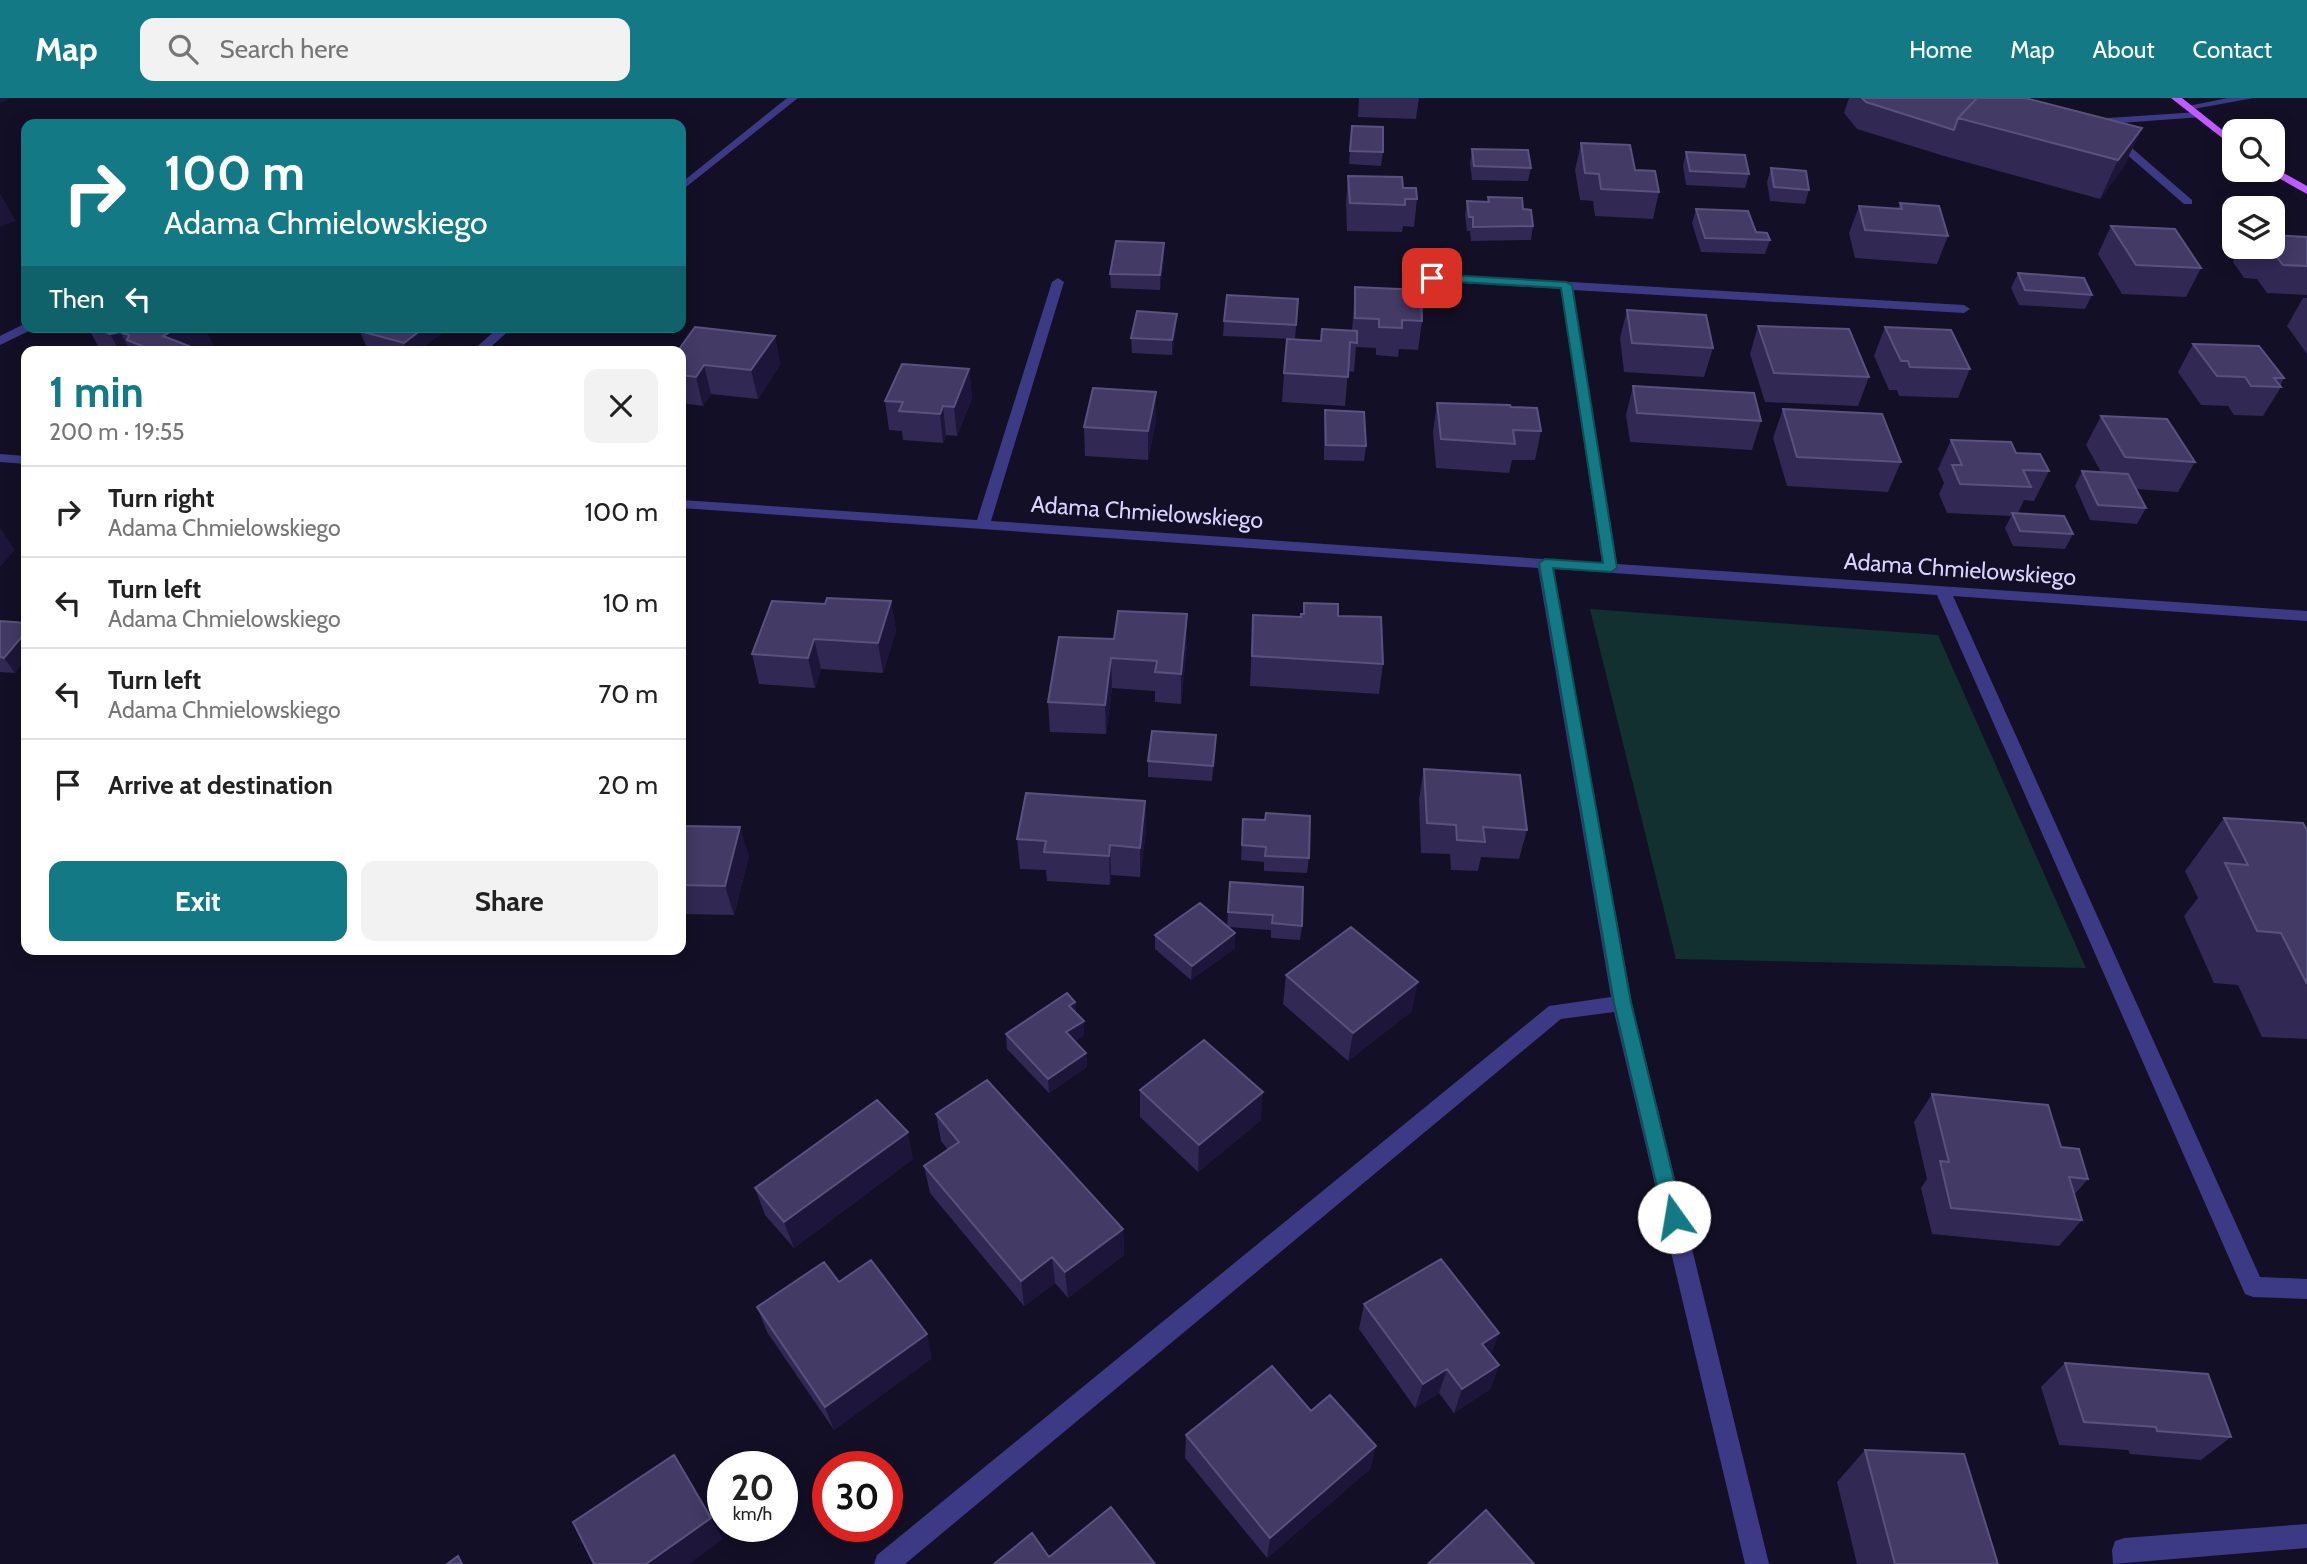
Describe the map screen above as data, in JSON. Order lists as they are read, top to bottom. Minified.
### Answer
{"streets":{"street":["Adama Chmielowskiego"]},"page":{"header":"Map","search":"Search here","nav":["Home","Map","About","Contact"],"turn":["100 m","Adama Chmielowskiego"],"then":"Then","heading":["1 min","200 m · 19:55"],"list":[{"name":"Turn right","note":"Adama Chmielowskiego","value":"100 m"},{"name":"Turn left","note":"Adama Chmielowskiego","value":"10 m"},{"name":"Turn left","note":"Adama Chmielowskiego","value":"70 m"},{"name":"Arrive at destination","value":"20 m"}],"buttons":["Exit","Share"],"speed":"20 km/h","limit":"30"}}
